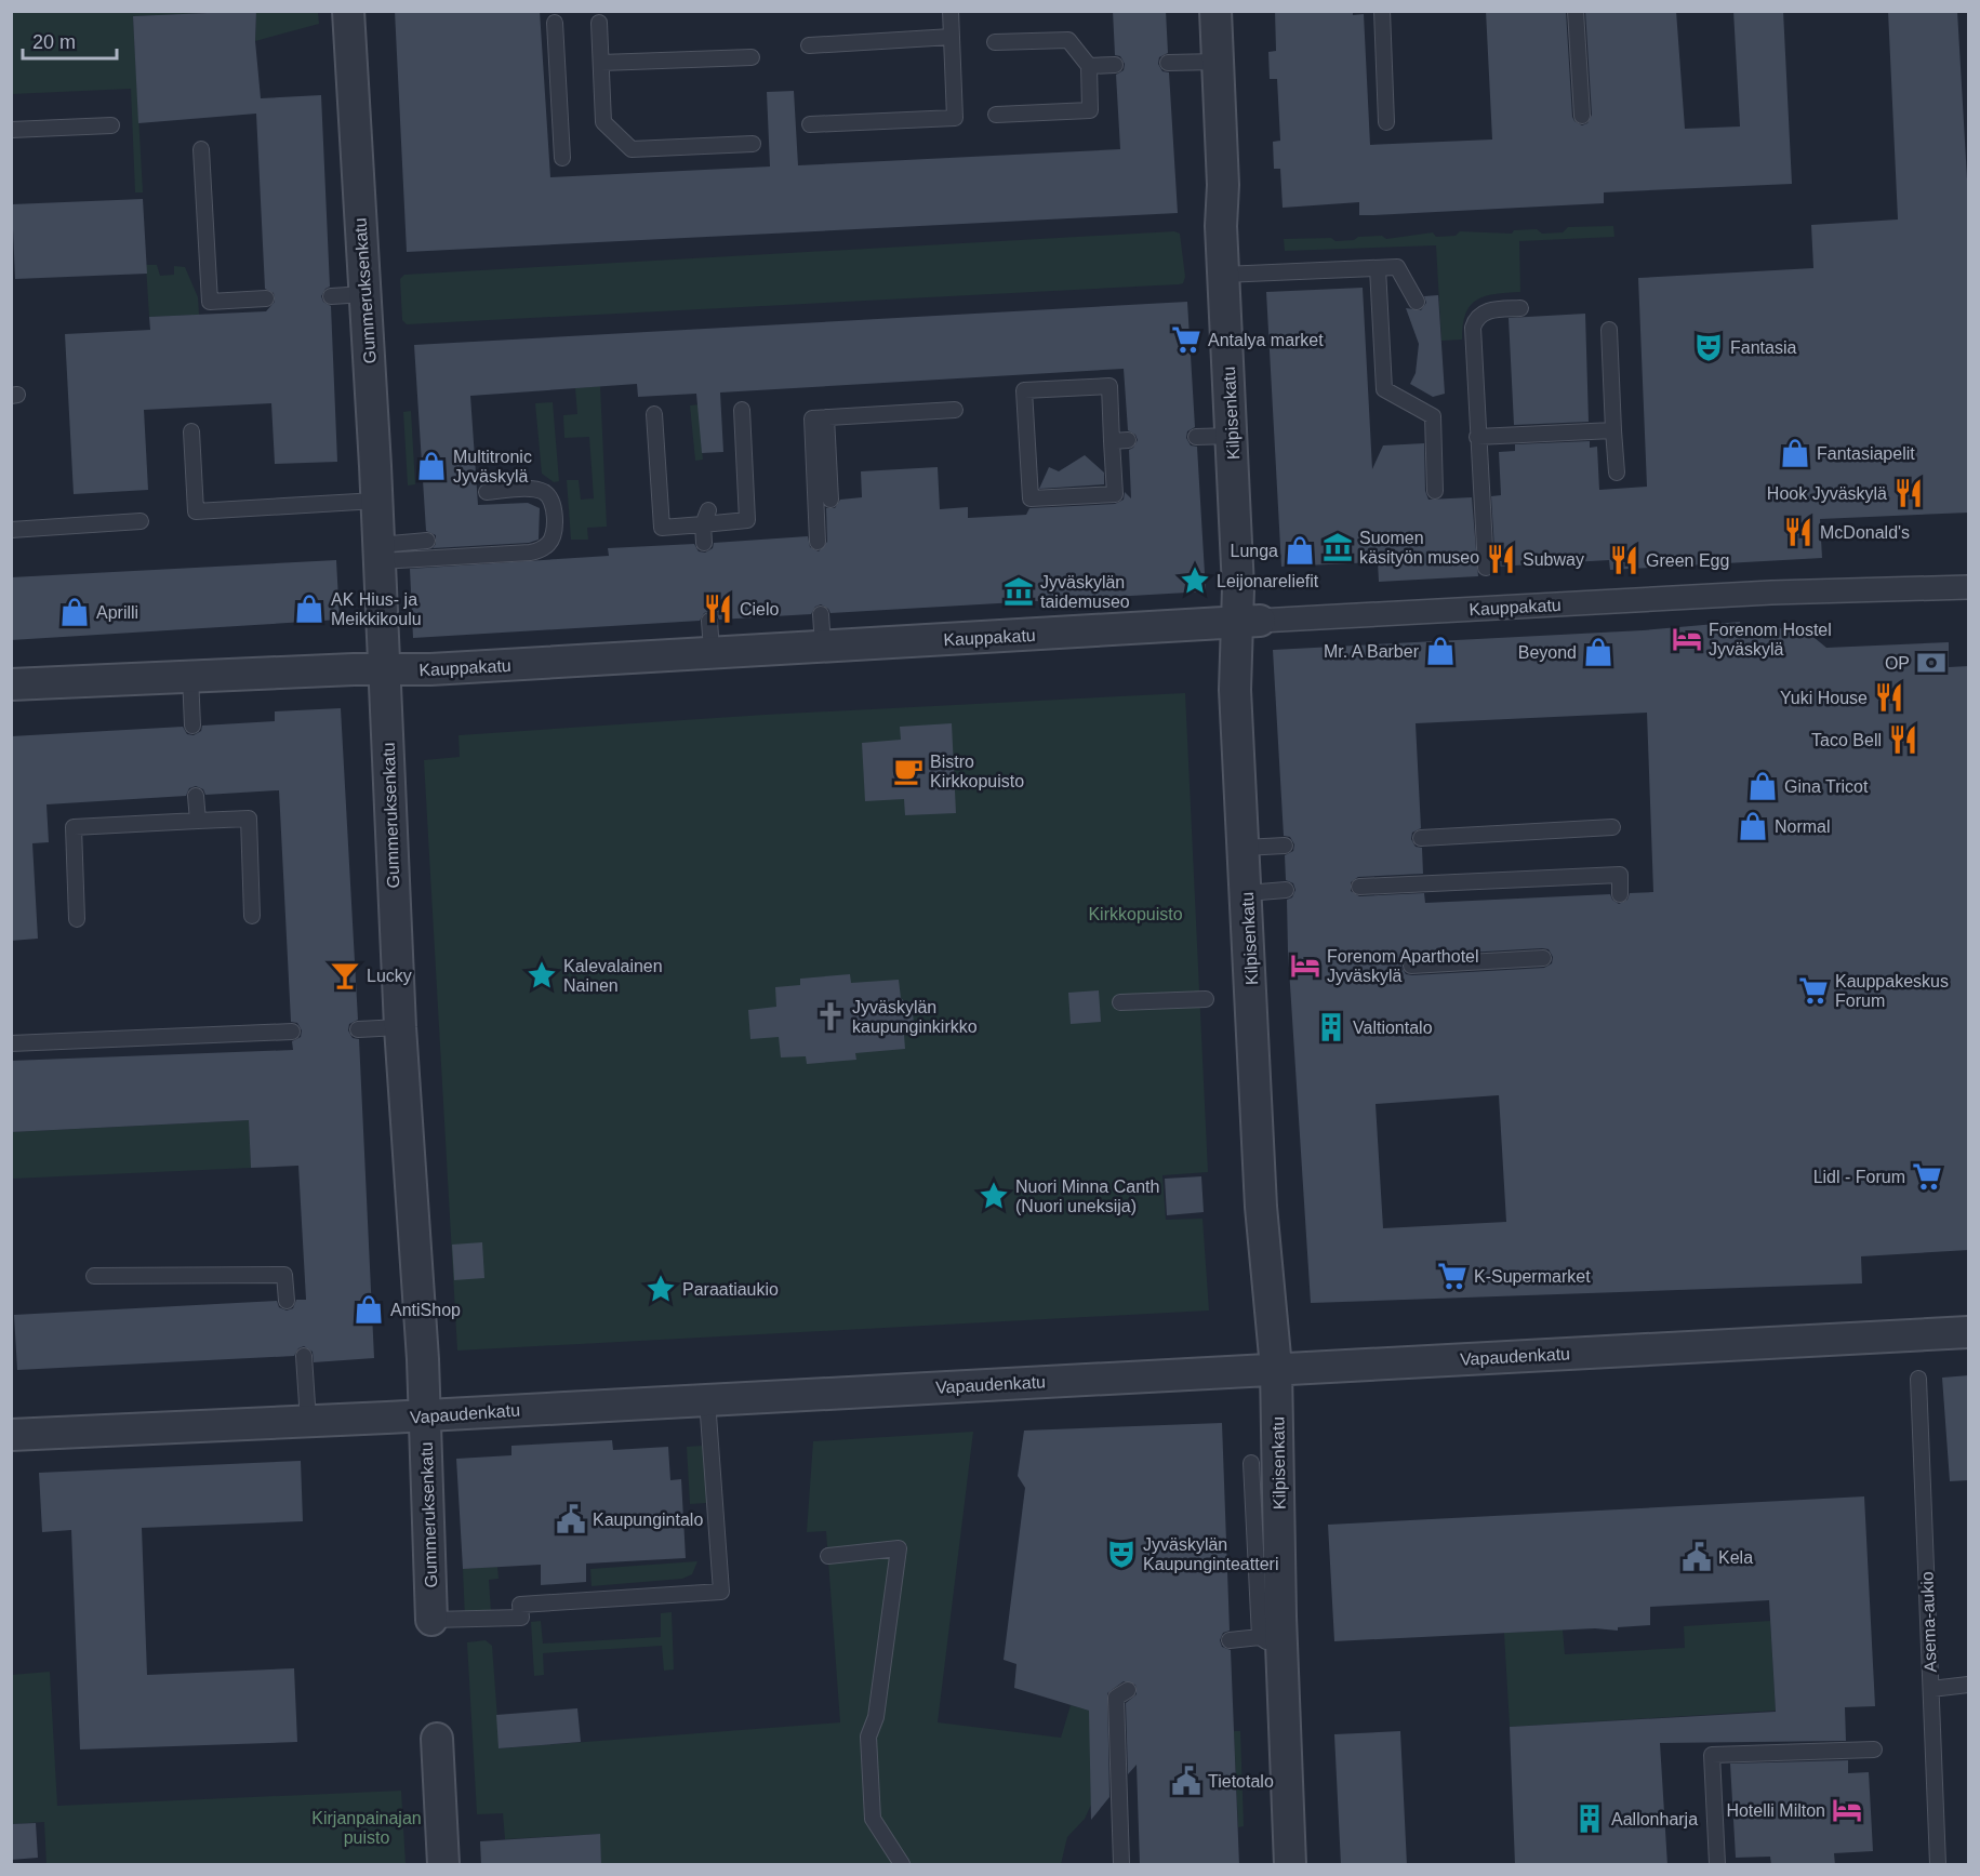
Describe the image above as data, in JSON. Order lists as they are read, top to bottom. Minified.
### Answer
{"streets":{"street":["Gummeruksenkatu","Kilpisenkatu","Kauppakatu","Vapaudenkatu"],"lane":["Asema-aukio"]},"crossings":[["Gummeruksenkatu","Kauppakatu"],["Gummeruksenkatu","Vapaudenkatu"],["Kilpisenkatu","Kauppakatu"],["Kilpisenkatu","Vapaudenkatu"]],"parks":["Kirkkopuisto","Kirjanpainajan puisto"],"places":{"supermarket":["Antalya market","Kauppakeskus Forum","Lidl - Forum","K-Supermarket"],"theatre":["Fantasia","Jyväskylän Kaupunginteatteri"],"shop":["Fantasiapelit","Multitronic Jyväskylä","Lunga","AK Hius- ja Meikkikoulu","Aprilli","Mr. A Barber","Beyond","Gina Tricot","Normal","AntiShop"],"restaurant":["Hook Jyväskylä","McDonald's","Subway","Green Egg","Cielo","Yuki House","Taco Bell"],"museum":["Suomen käsityön museo","Jyväskylän taidemuseo"],"place":["Leijonareliefit","Kalevalainen Nainen","Nuori Minna Canth (Nuori uneksija)","Paraatiaukio"],"hotel":["Forenom Hostel Jyväskylä","Forenom Aparthotel Jyväskylä","Hotelli Milton"],"bank":["OP"],"cafe":["Bistro Kirkkopuisto"],"bar":["Lucky"],"church":["Jyväskylän kaupunginkirkko"],"building":["Valtiontalo","Aallonharja"],"public building":["Kaupungintalo","Kela","Tietotalo"]},"scale_bar":"20 m"}
